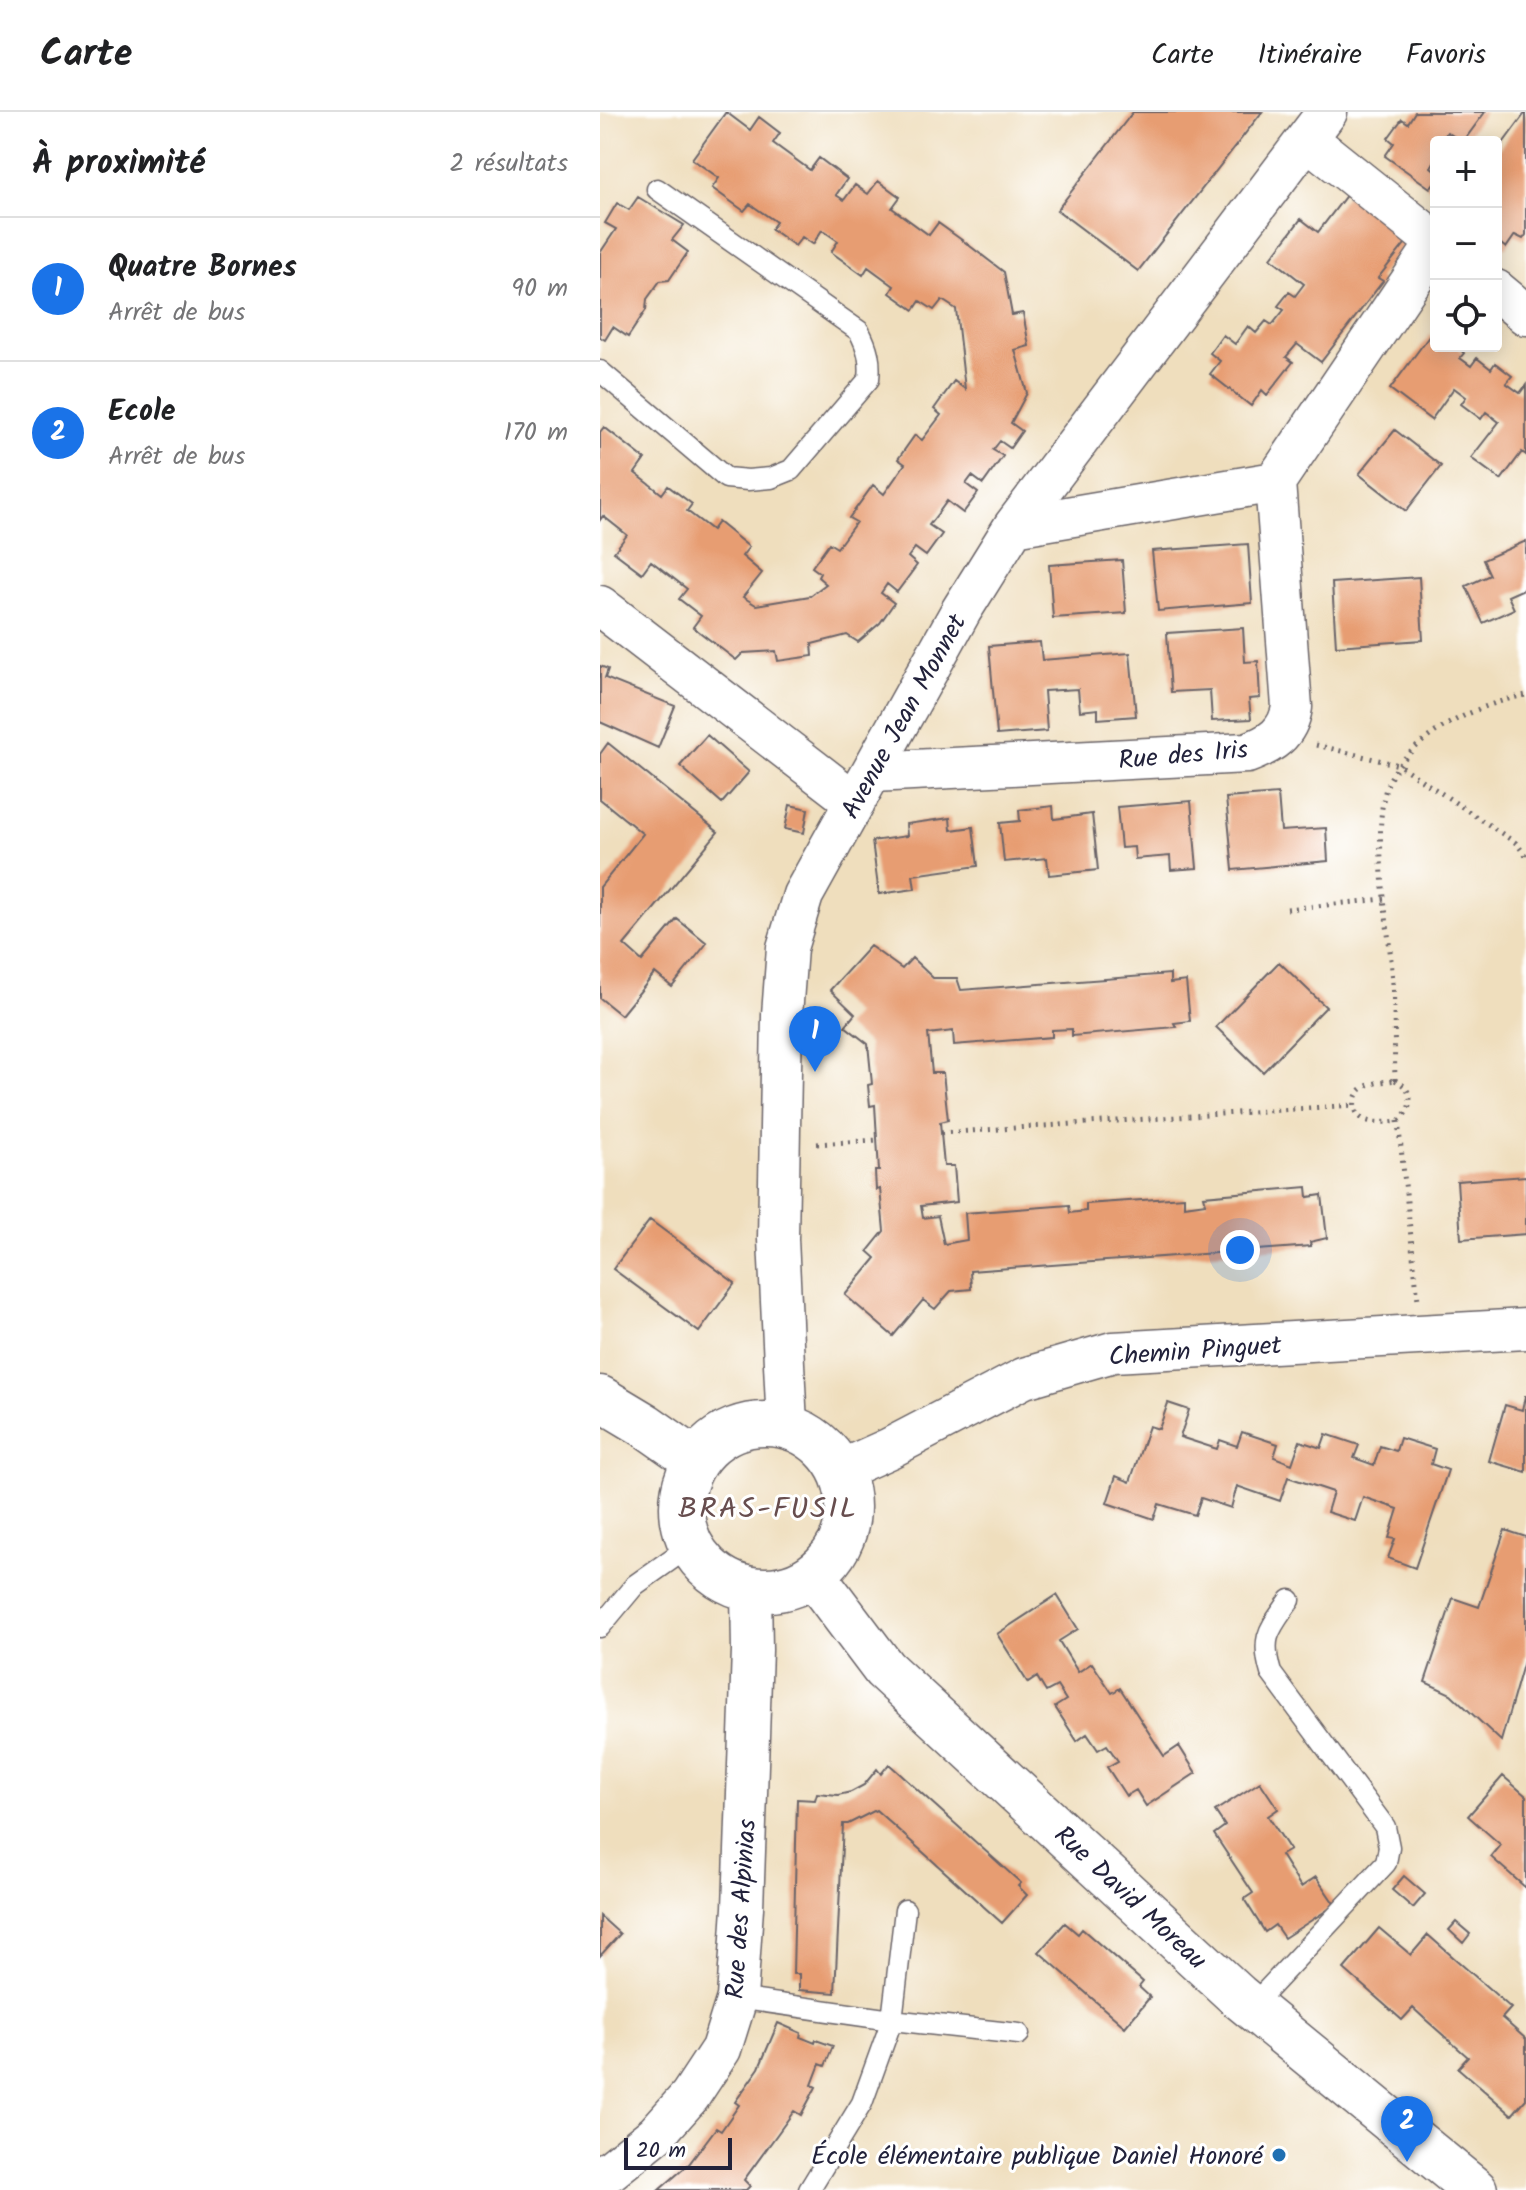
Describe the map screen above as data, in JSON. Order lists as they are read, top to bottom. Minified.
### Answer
{"streets":{"street":["Avenue Jean Monnet","Rue des Iris","Chemin Pinguet","Rue David Moreau","Rue des Alpinias"]},"crossings":[["Avenue Jean Monnet","Rue des Iris"],["Avenue Jean Monnet","Chemin Pinguet"],["Avenue Jean Monnet","Rue David Moreau"],["Avenue Jean Monnet","Rue des Alpinias"],["Chemin Pinguet","Rue David Moreau"],["Chemin Pinguet","Rue des Alpinias"],["Rue David Moreau","Rue des Alpinias"]],"districts":["BRAS-FUSIL"],"places":["École élémentaire publique Daniel Honoré"],"scale_bar":"20 m","page":{"header":"Carte","nav":["Carte","Itinéraire","Favoris"],"heading":["À proximité","2 résultats"],"map_buttons":["+","−"],"list":[{"mark":"1","name":"Quatre Bornes","note":"Arrêt de bus","value":"90 m"},{"mark":"2","name":"Ecole","note":"Arrêt de bus","value":"170 m"}],"pins":["1","2"],"scale":"20 m"}}
